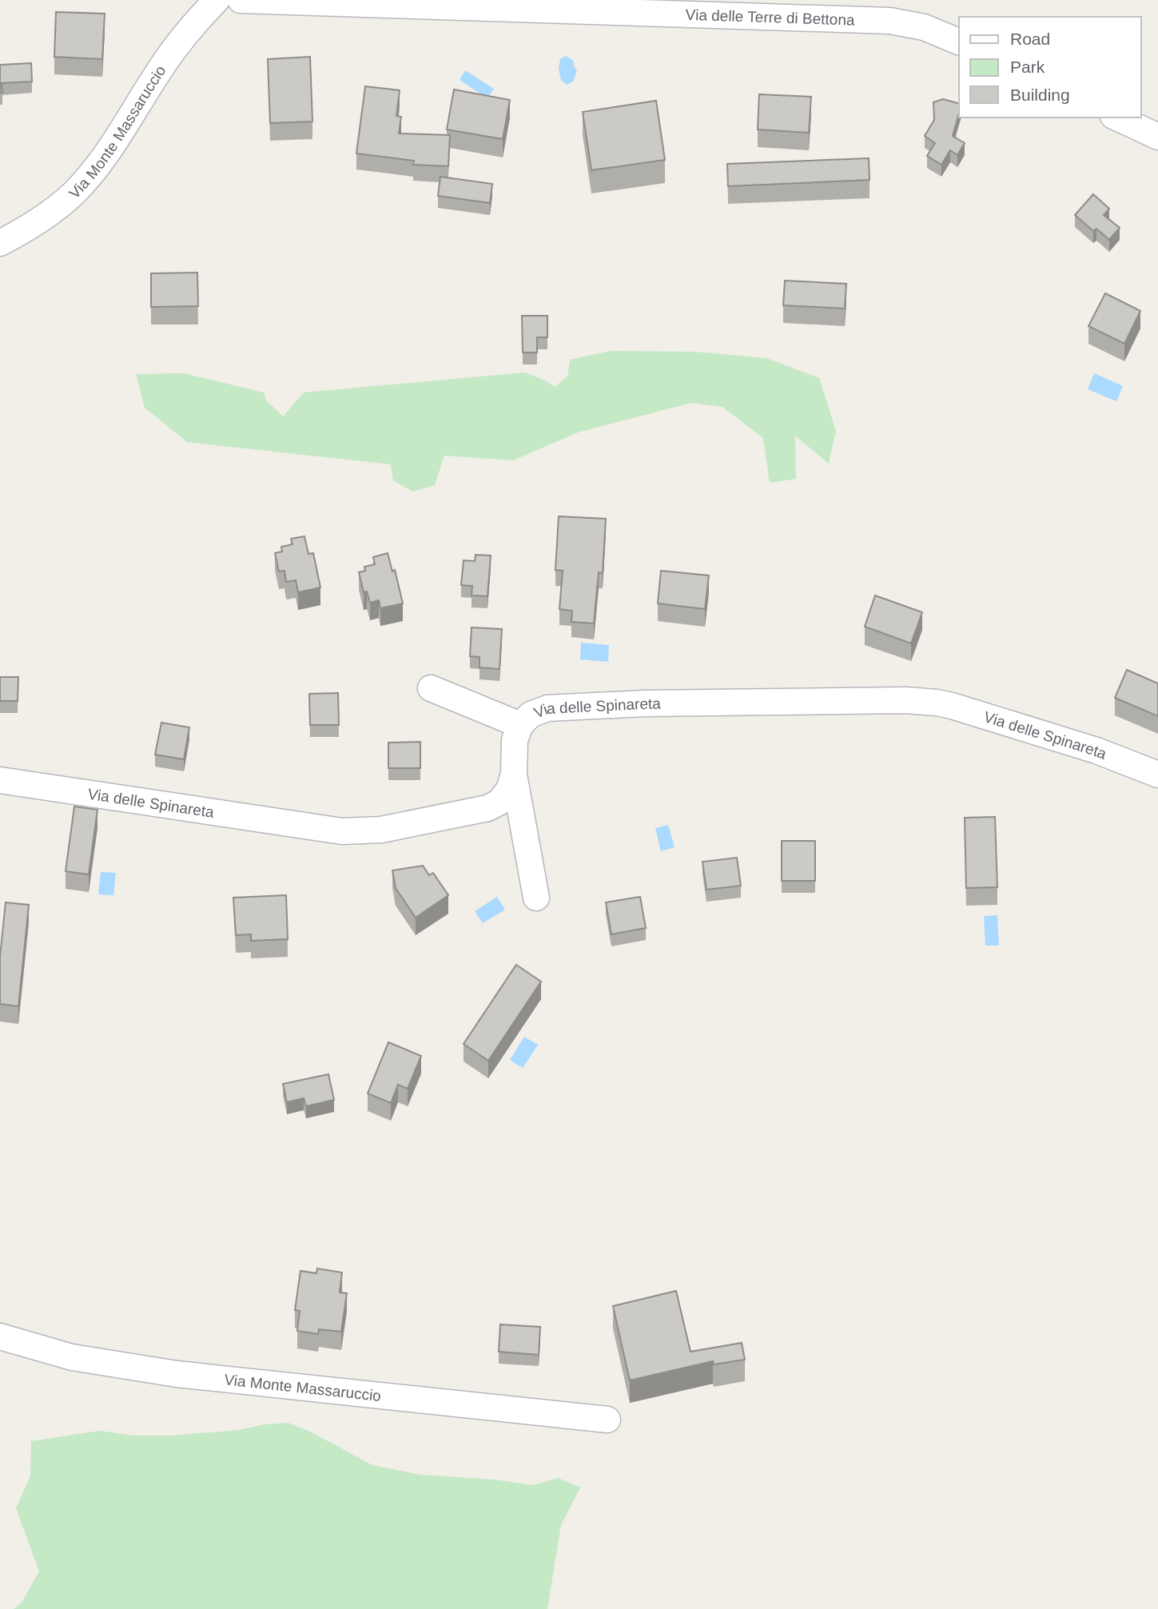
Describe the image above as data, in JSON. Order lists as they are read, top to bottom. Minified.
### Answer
{"streets":{"street":["Via delle Terre di Bettona","Via Monte Massaruccio","Via delle Spinareta"]},"legend":["Road","Park","Building"]}
